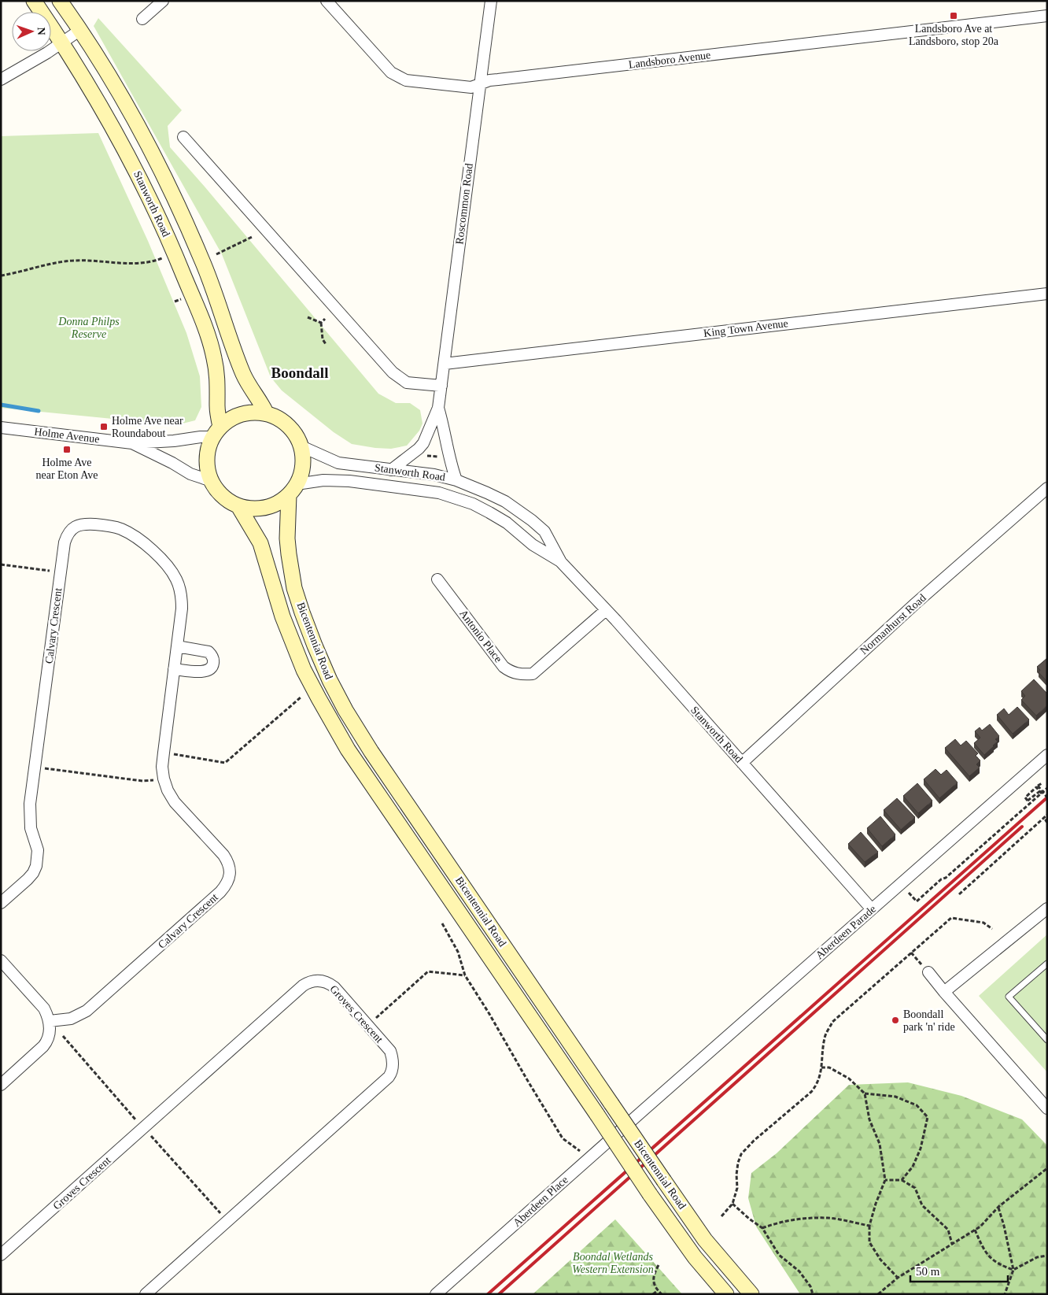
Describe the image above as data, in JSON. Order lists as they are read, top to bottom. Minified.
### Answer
{"streets":{"main road":["Stanworth Road","Bicentennial Road"],"street":["Landsboro Avenue","Roscommon Road","King Town Avenue","Holme Avenue","Normanhurst Road","Calvary Crescent","Antonio Place","Aberdeen Parade","Groves Crescent","Aberdeen Place"]},"crossings":[["Landsboro Avenue","Roscommon Road"],["Stanworth Road","Roscommon Road"],["Stanworth Road","Holme Avenue"],["Stanworth Road","Normanhurst Road"],["Stanworth Road","Antonio Place"],["Stanworth Road","Bicentennial Road"],["Stanworth Road","Aberdeen Parade"],["Roscommon Road","King Town Avenue"],["Holme Avenue","Bicentennial Road"],["Aberdeen Parade","Aberdeen Place"]],"districts":["Boondall"],"parks":["Donna Philps Reserve","Boondal Wetlands Western Extension"],"places":{"transit":["Landsboro Ave at Landsboro, stop 20a","Holme Ave near Roundabout","Holme Ave near Eton Ave"],"other":["Boondall park 'n' ride"]},"scale_bar":"50 m","north":"right"}
